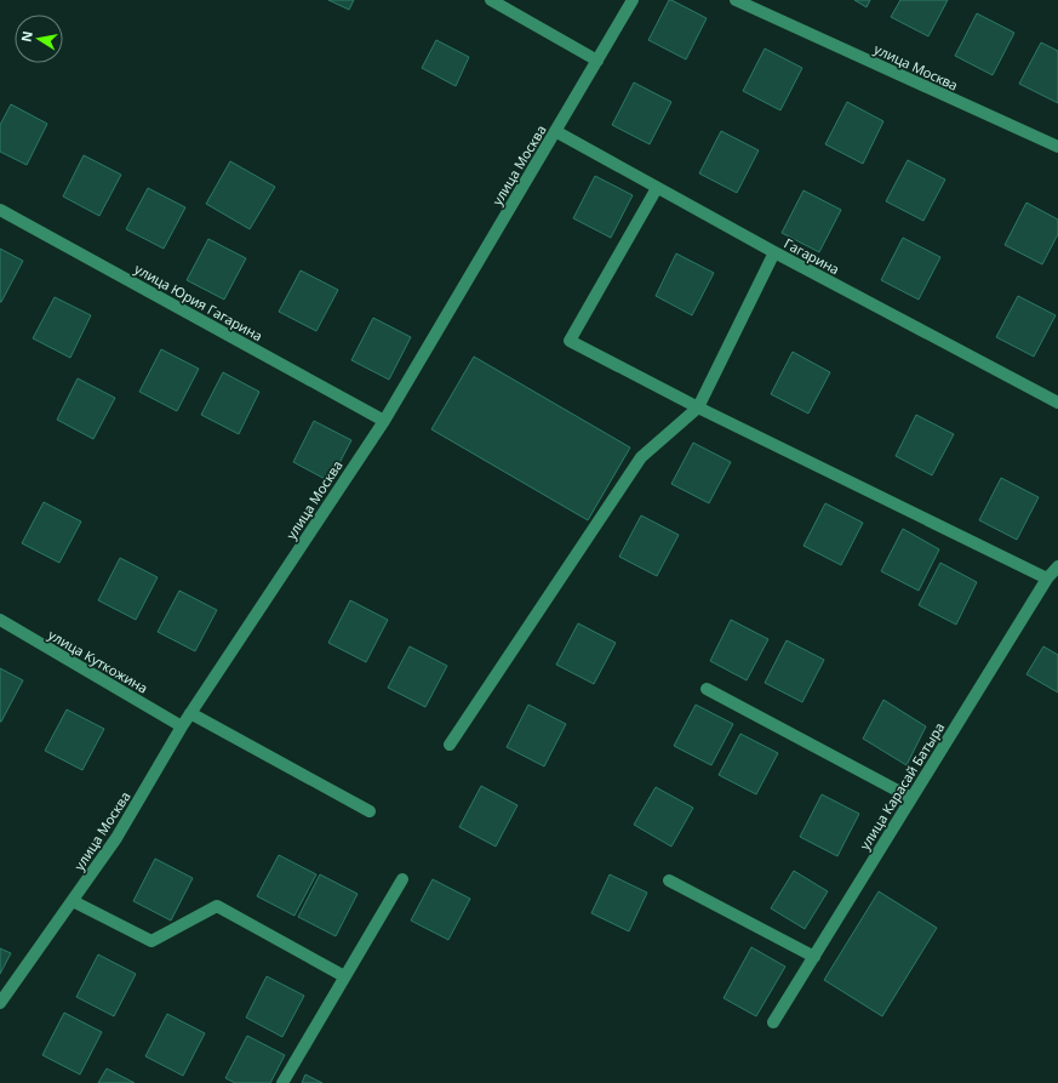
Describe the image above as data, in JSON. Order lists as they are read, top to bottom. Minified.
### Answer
{"streets":{"street":["улица Москва","Гагарина","улица Юрия Гагарина","улица Куткожина","улица Карасай Батыра"]},"crossings":[["улица Москва","Гагарина"],["улица Москва","улица Юрия Гагарина"],["улица Москва","улица Куткожина"]],"north":"left"}
